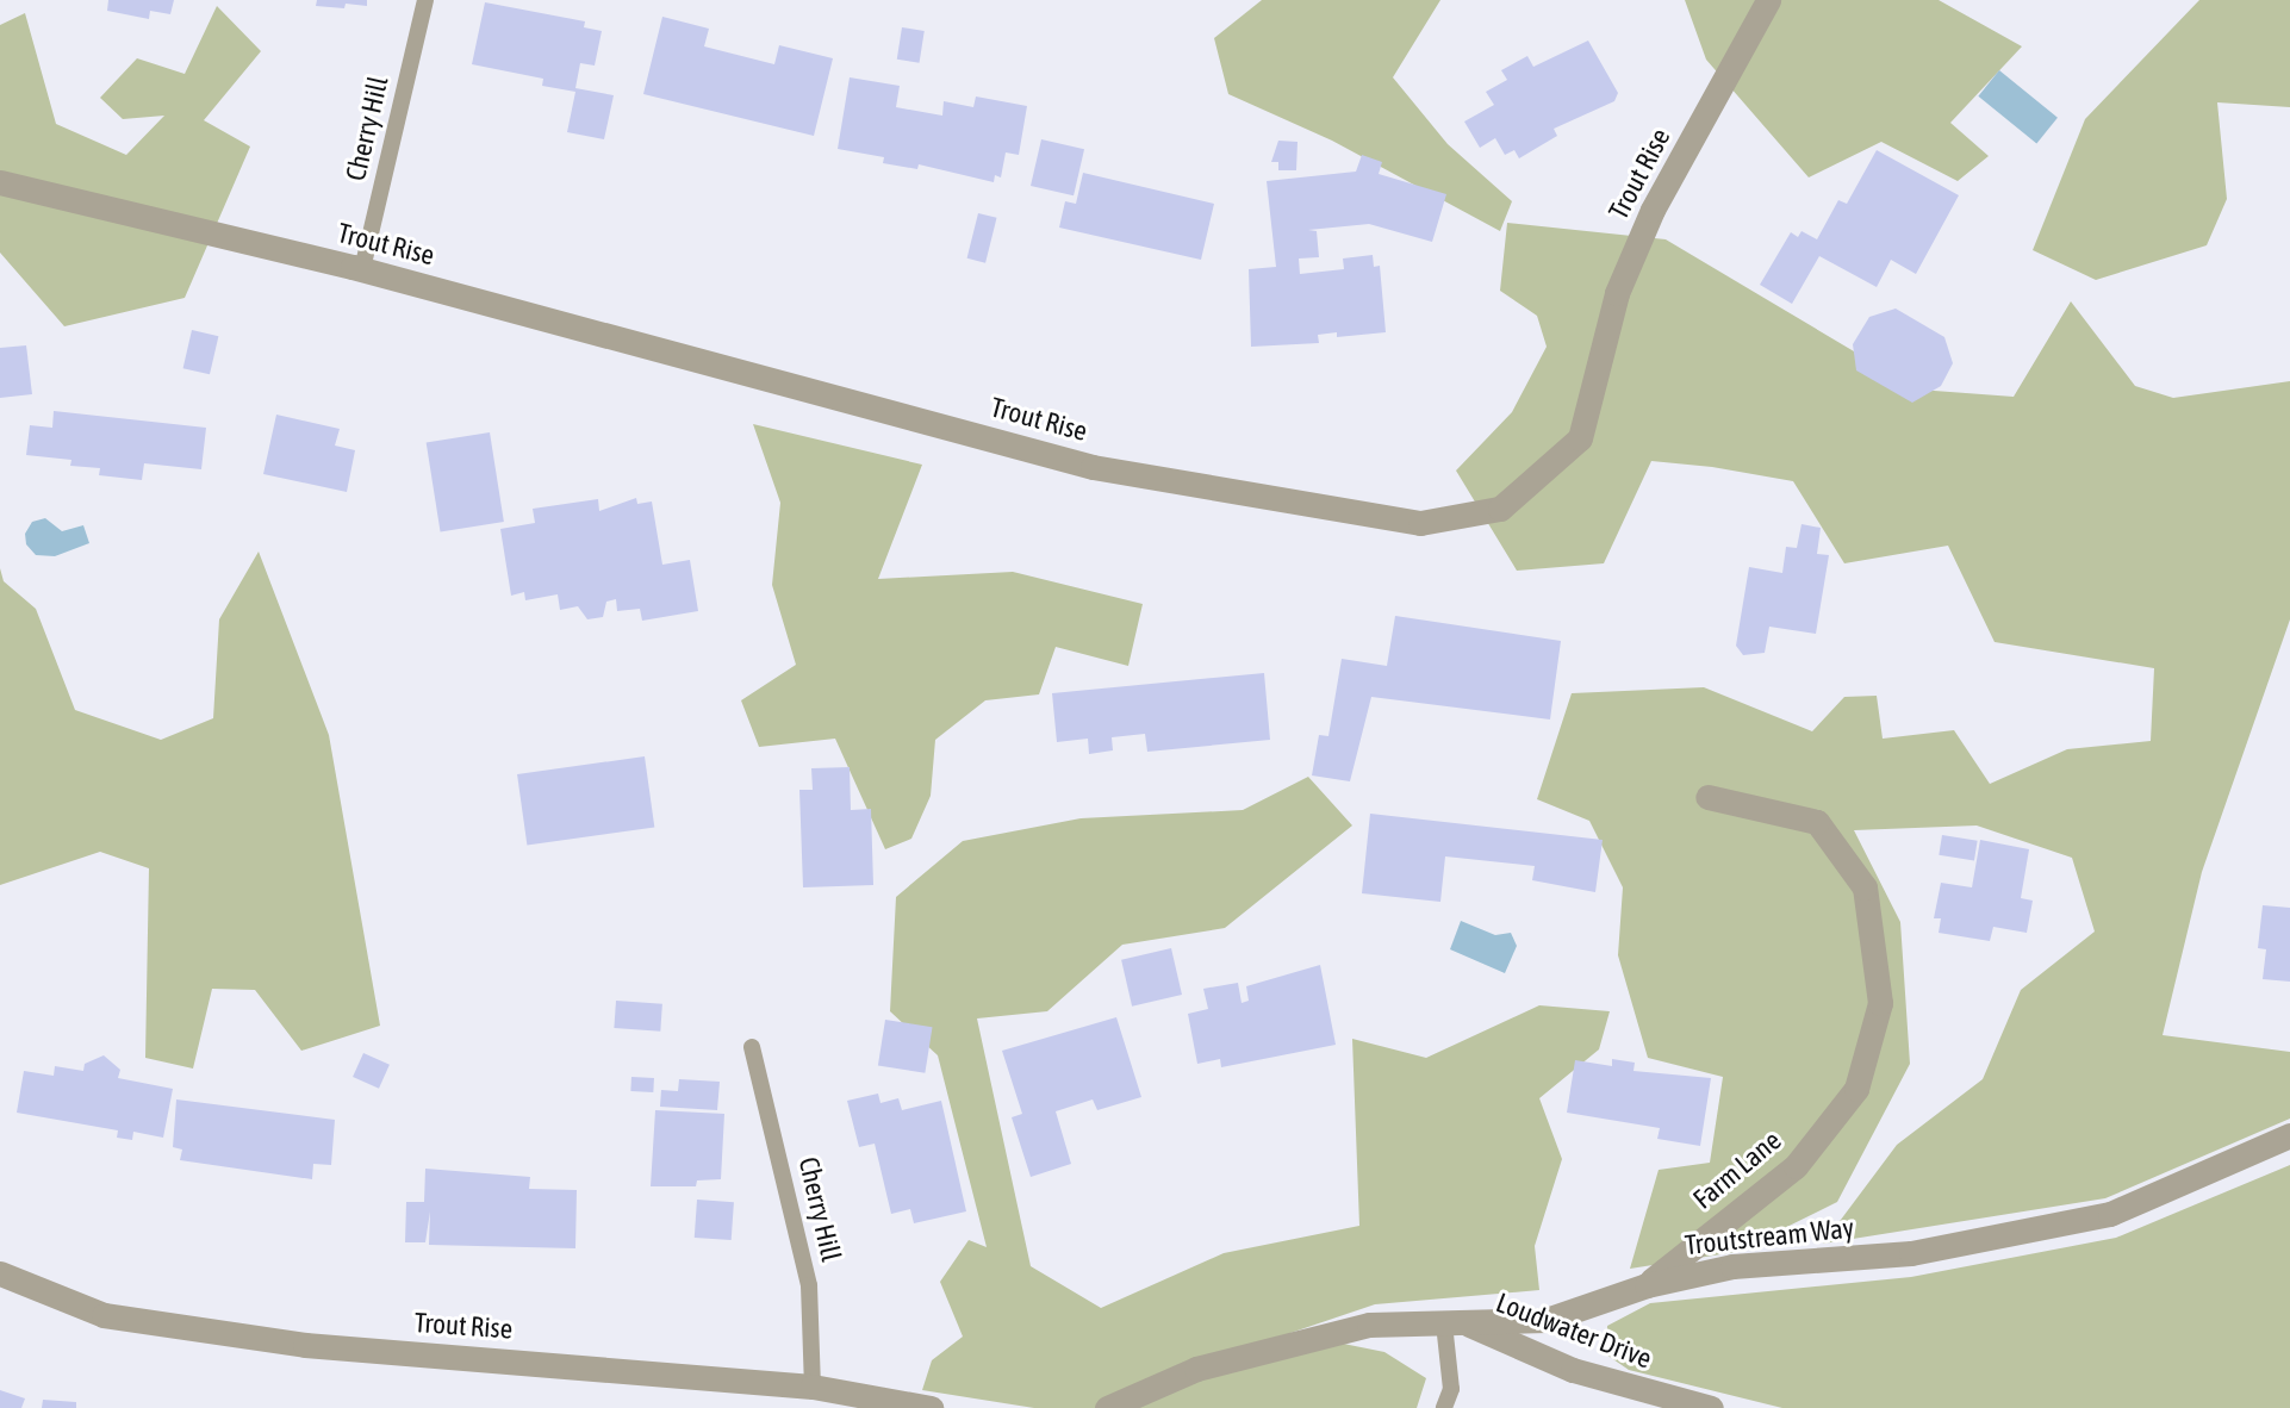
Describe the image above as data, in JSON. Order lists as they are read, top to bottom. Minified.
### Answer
{"streets":{"street":["Trout Rise","Farm Lane","Troutstream Way","Loudwater Drive"],"lane":["Cherry Hill"]},"crossings":[["Cherry Hill","Trout Rise"],["Farm Lane","Troutstream Way"],["Troutstream Way","Loudwater Drive"]]}
